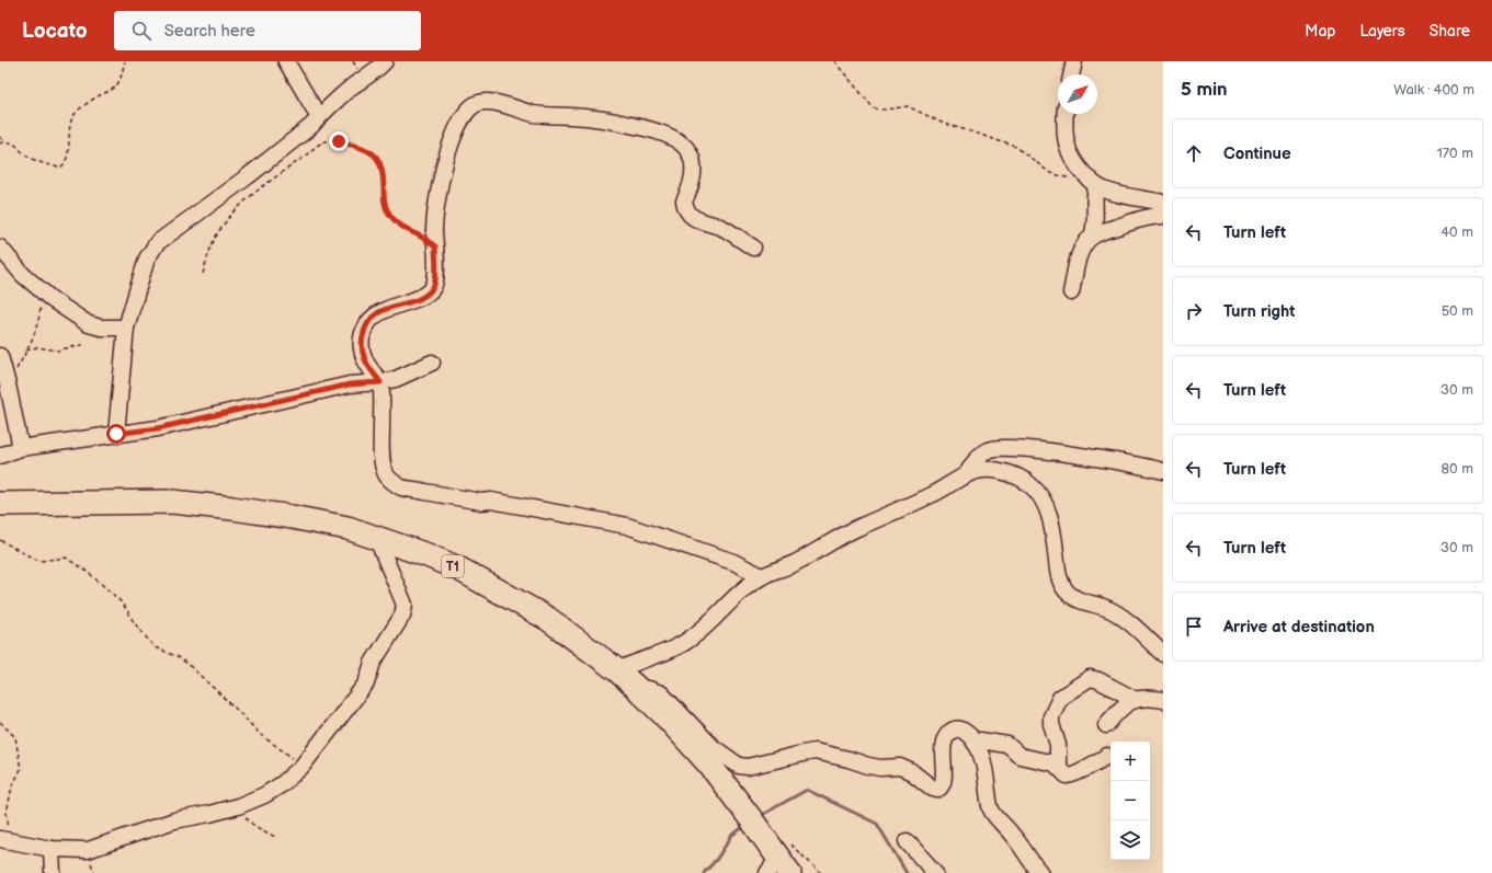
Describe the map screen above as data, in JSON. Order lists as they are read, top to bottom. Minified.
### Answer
{"streets":{"highway":["T1"]},"north":"top right","page":{"header":"Locato","search":"Search here","nav":["Map","Layers","Share"],"heading":["5 min","Walk · 400 m"],"list":[["Continue","170 m"],["Turn left","40 m"],["Turn right","50 m"],["Turn left","30 m"],["Turn left","80 m"],["Turn left","30 m"],"Arrive at destination"],"map_buttons":["+","−"]}}
